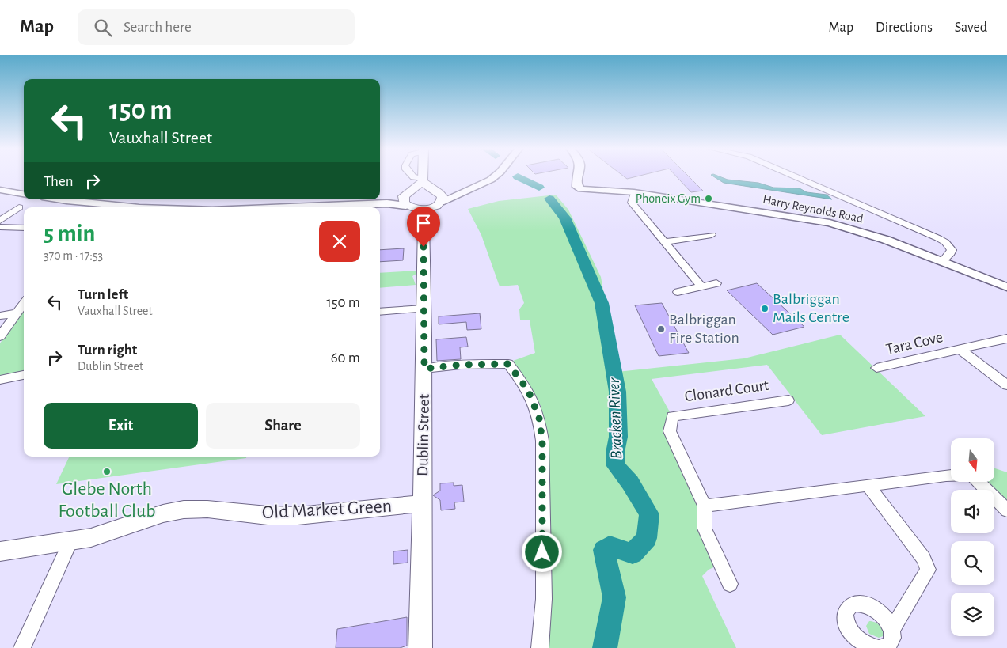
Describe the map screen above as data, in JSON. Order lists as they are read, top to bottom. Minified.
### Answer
{"streets":{"main road":["Dublin Street","Old Market Green"],"street":["Harry Reynolds Road","Tara Cove","Clonard Court"]},"crossings":[["Dublin Street","Old Market Green"]],"water":["Bracken River"],"places":["Phoneix Gym","Balbriggan Mails Centre","Balbriggan Fire Station","Glebe North Football Club"],"north":"bottom","page":{"header":"Map","search":"Search here","nav":["Map","Directions","Saved"],"turn":["150 m","Vauxhall Street"],"then":"Then","heading":["5 min","370 m · 17:53"],"list":[{"name":"Turn left","note":"Vauxhall Street","value":"150 m"},{"name":"Turn right","note":"Dublin Street","value":"60 m"}],"buttons":["Exit","Share"]}}
